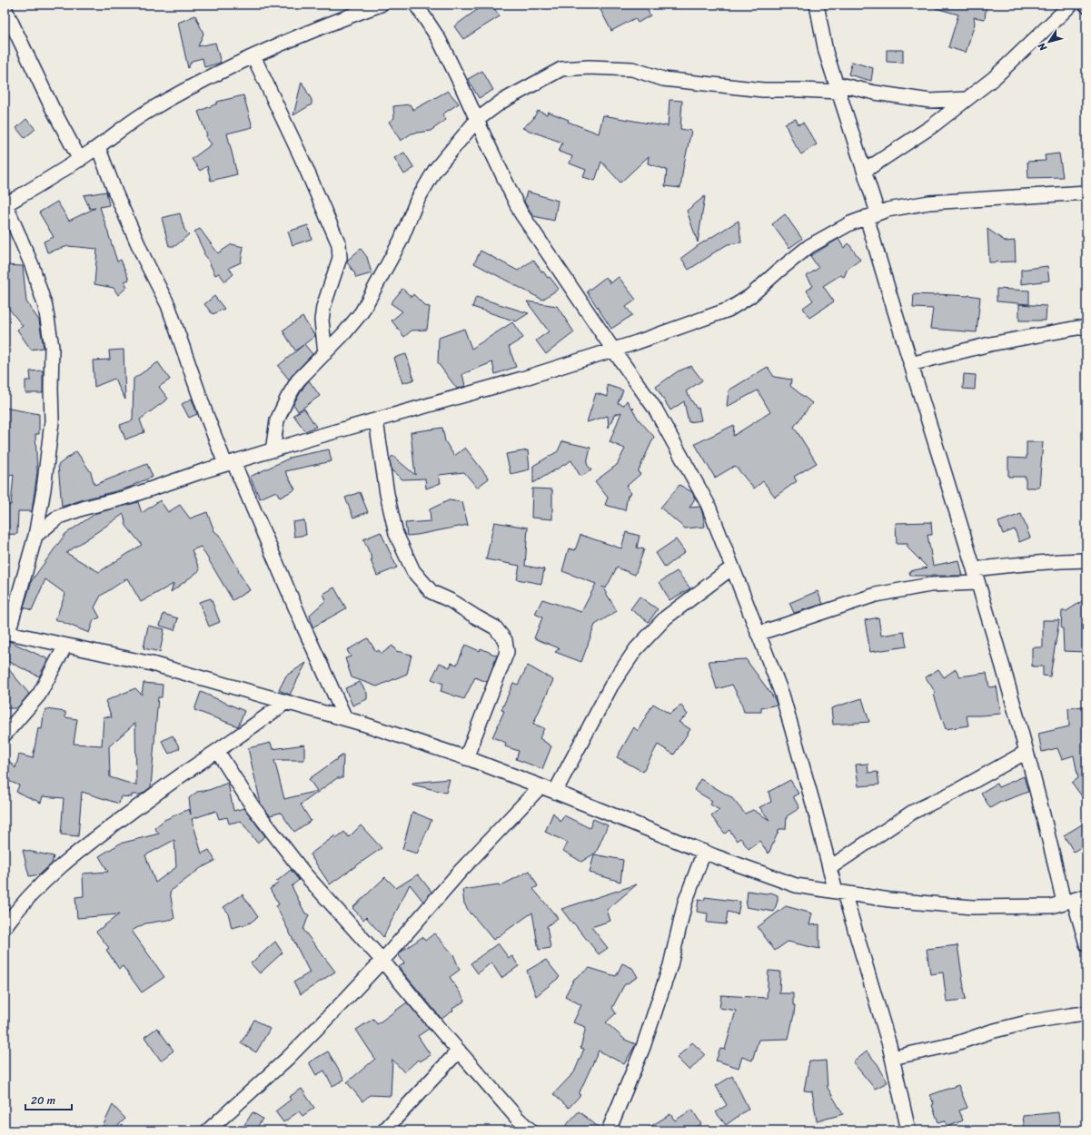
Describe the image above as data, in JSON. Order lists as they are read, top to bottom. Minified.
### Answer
{"scale_bar":"20 m","north":"bottom left"}
